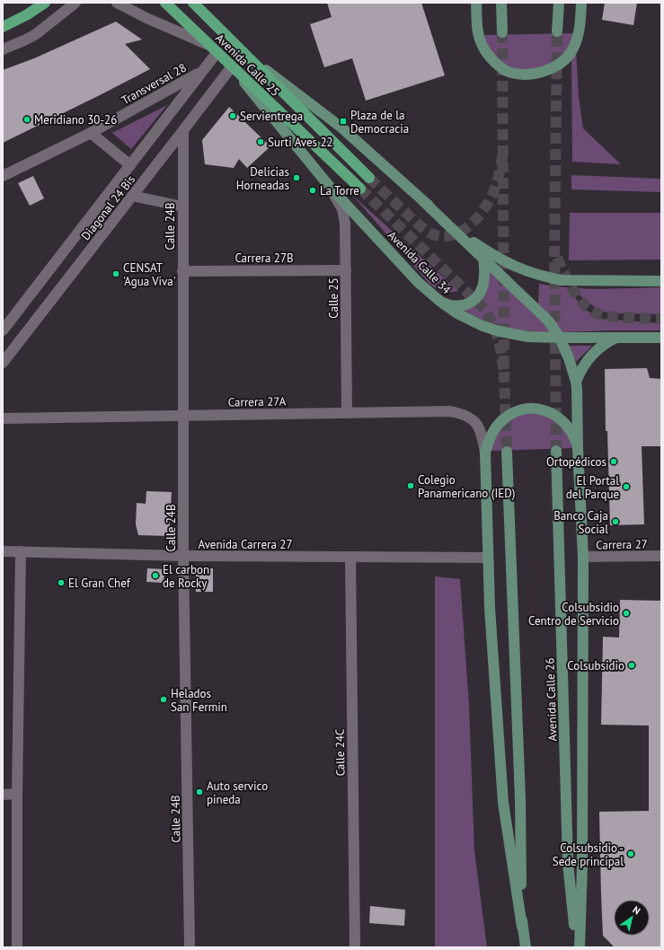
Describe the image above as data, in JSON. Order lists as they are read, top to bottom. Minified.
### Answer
{"streets":{"highway":["Avenida Calle 25"],"main road":["Avenida Calle 34","Avenida Calle 26"],"street":["Transversal 28","Diagonal 24 Bis","Calle 24B","Carrera 27B","Calle 25","Carrera 27A","Avenida Carrera 27","Carrera 27","Calle 24C"]},"crossings":[["Avenida Calle 25","Diagonal 24 Bis"],["Avenida Calle 25","Avenida Calle 34"],["Transversal 28","Diagonal 24 Bis"],["Diagonal 24 Bis","Calle 24B"],["Diagonal 24 Bis","Avenida Calle 34"],["Calle 24B","Carrera 27B"],["Calle 24B","Carrera 27A"],["Calle 24B","Avenida Carrera 27"],["Carrera 27B","Calle 25"],["Avenida Calle 34","Calle 25"],["Calle 25","Carrera 27A"],["Avenida Carrera 27","Calle 24C"]],"places":{"other":["Servientrega","Meridiano 30-26","Surti Aves 22","Delicias Horneadas","La Torre","CENSAT 'Agua Viva'","Ortopédicos","Colegio Panamericano (IED)","El Portal del Parque","Banco Caja Social","El carbon de Rocky","El Gran Chef","Colsubsidio Centro de Servicio","Colsubsidio","Helados San Fermin","Auto servico pineda","Colsubsidio - Sede principal"],"transit":["Plaza de la Democracia"]},"north":"top right"}
